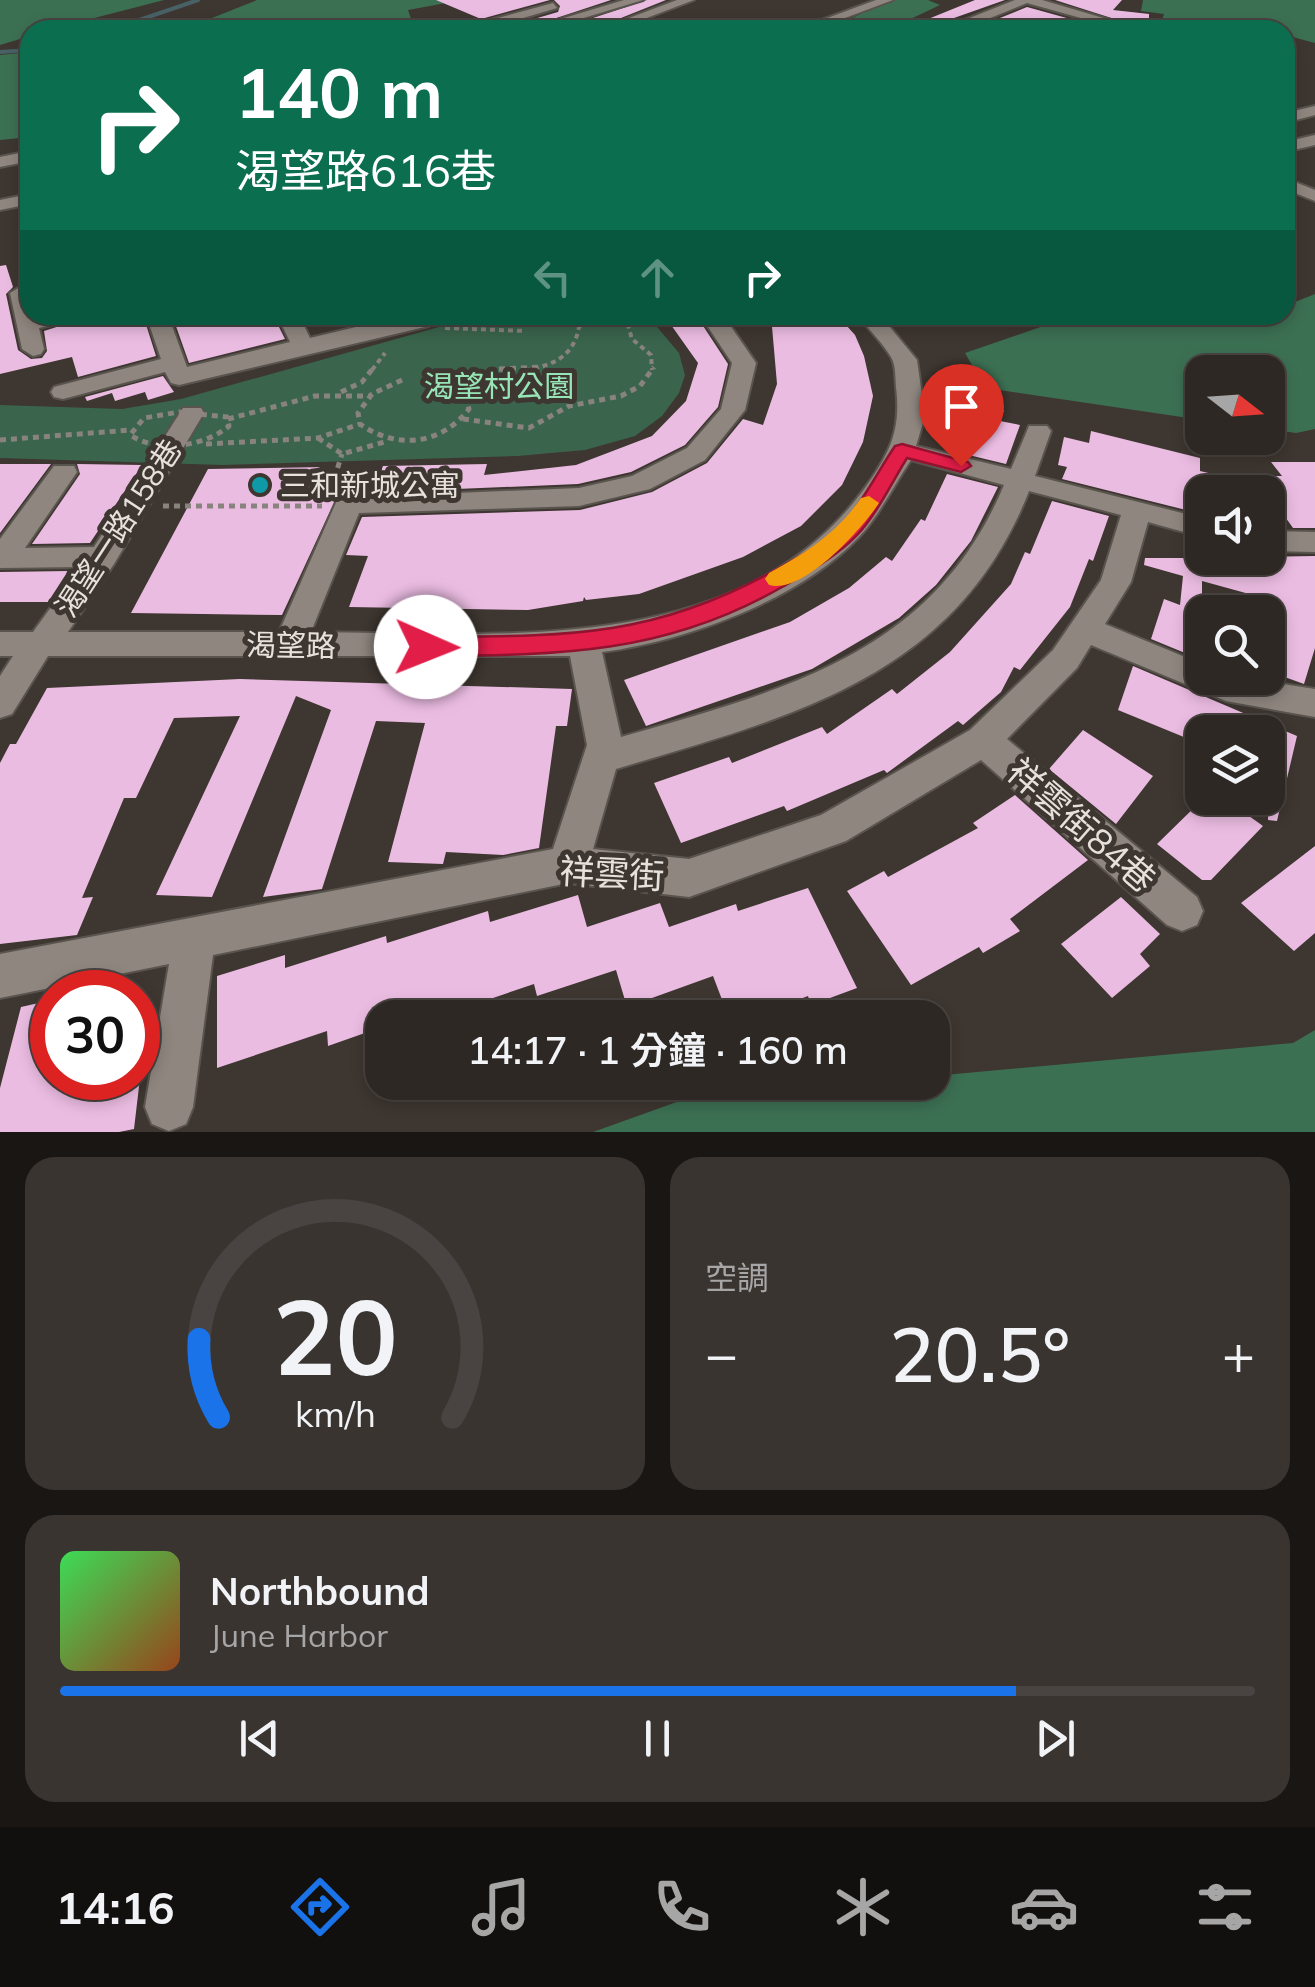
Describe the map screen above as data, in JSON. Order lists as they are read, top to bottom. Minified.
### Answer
{"streets":{"street":["渴望一路158巷","渴望路","祥雲街84巷","祥雲街"]},"crossings":[["渴望一路158巷","渴望路"],["祥雲街84巷","祥雲街"]],"parks":["渴望村公園"],"places":["三和新城公寓"],"north":"right","page":{"turn":["140 m","渴望路616巷"],"limit":"30","trip":"14:17 · 1 分鐘 · 160 m","tile":"空調","heat":["−","20.5°","+"],"song":["Northbound","June Harbor"],"tabs":"14:16","gauge":["20","km/h"]}}
